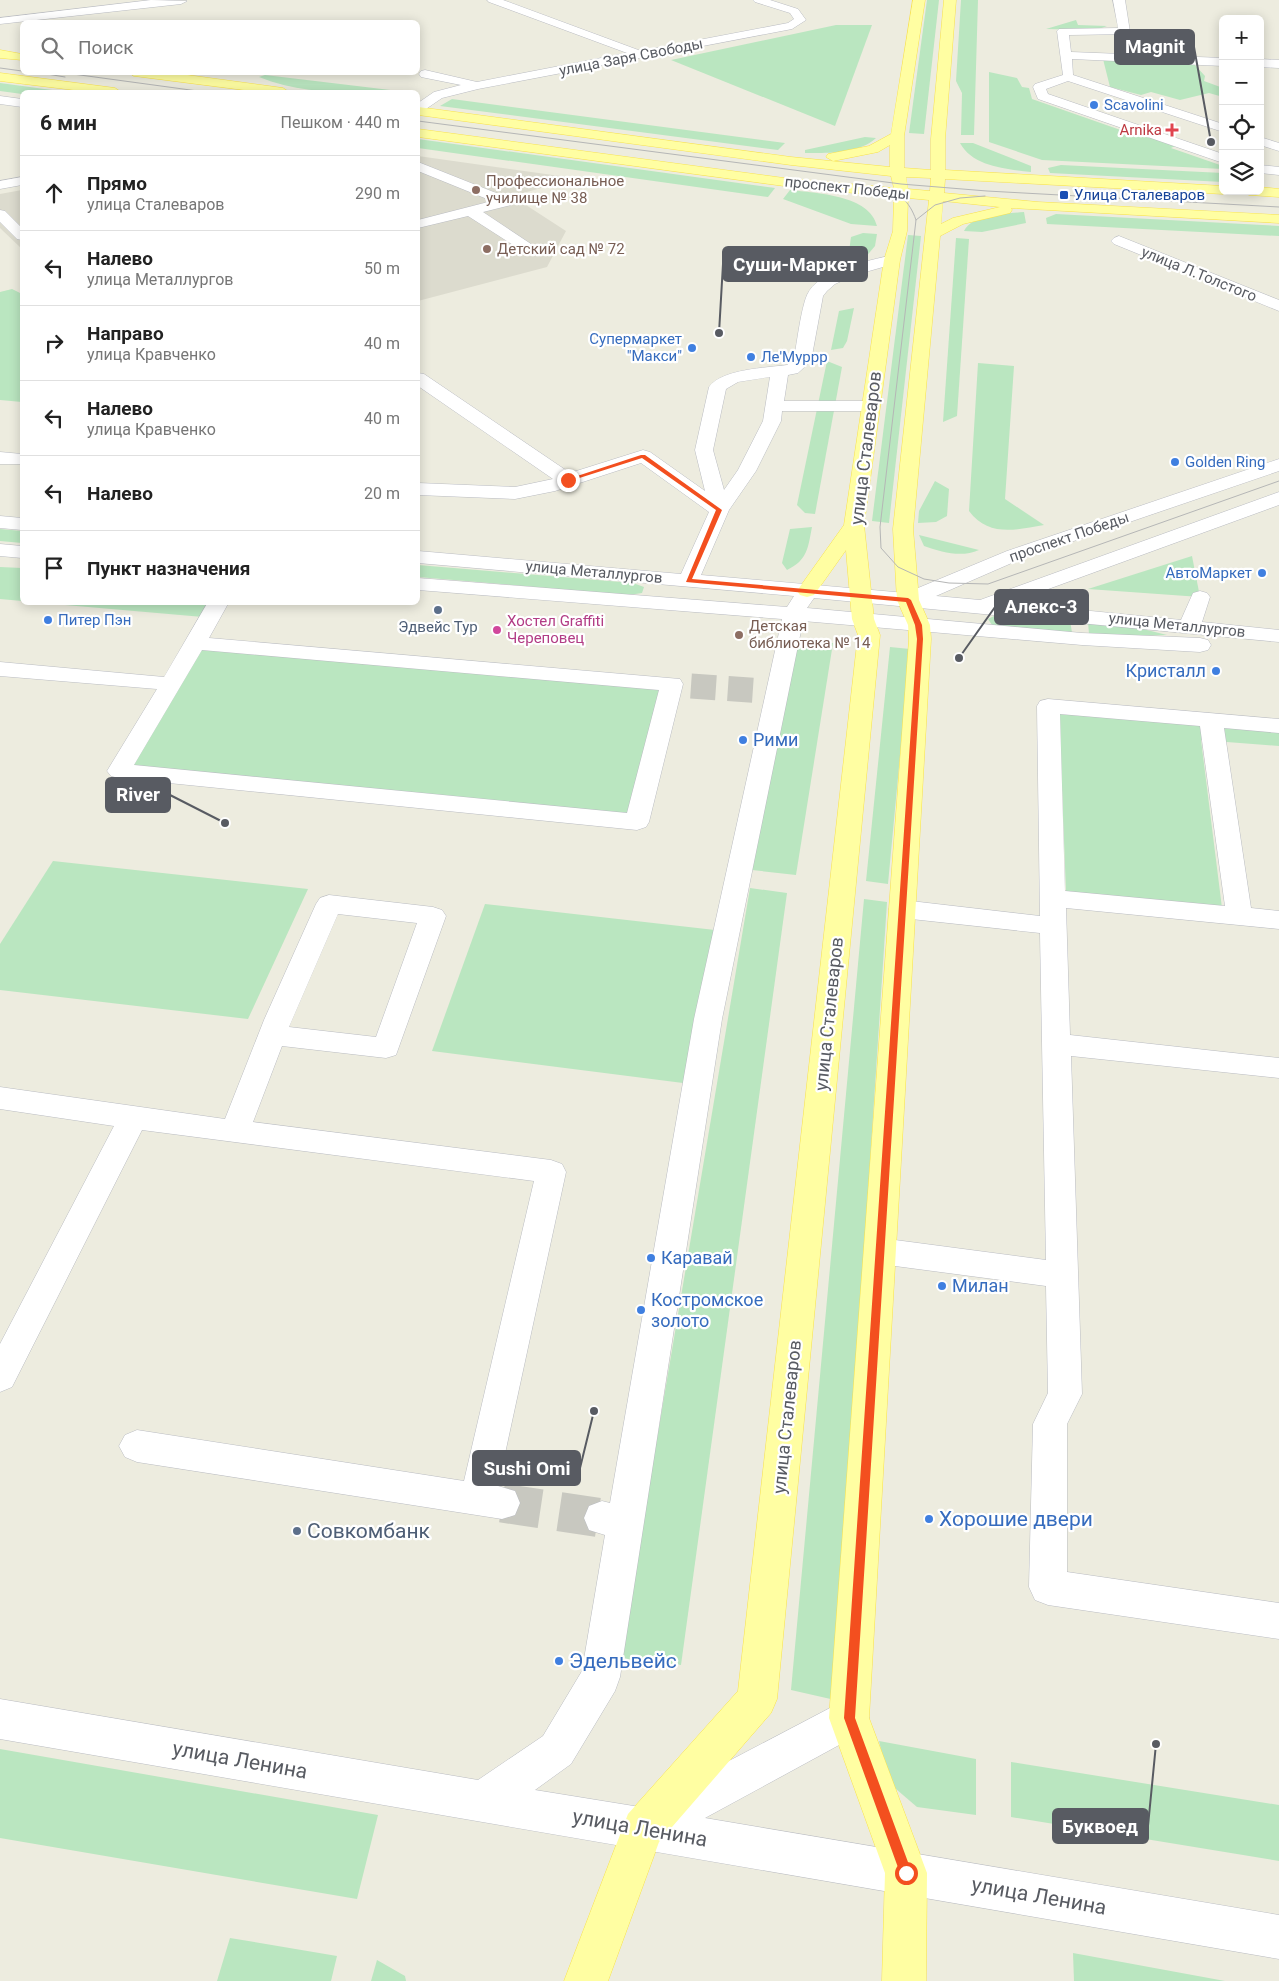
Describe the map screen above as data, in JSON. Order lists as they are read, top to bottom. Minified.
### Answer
{"streets":{"main road":["проспект Победы","улица Сталеваров"],"street":["улица Заря Свободы","улица Л.Толстого","улица Металлургов","улица Ленина"]},"crossings":[["проспект Победы","улица Сталеваров"],["проспект Победы","улица Металлургов"],["улица Сталеваров","улица Металлургов"],["улица Сталеваров","улица Ленина"]],"places":{"other":["Scavolini","Magnit","Профессиональное училище № 38","Детский сад № 72","Суши-Маркет","Супермаркет \"Макси\"","Ле'Муррр","Golden Ring","АвтоМаркет","Эдвейс Тур","Питер Пэн","Хостел Graffiti Череповец","Детская библиотека № 14","Алекс-3","Кристалл","Рими","River","Каравай","Милан","Костромское золото","Sushi Omi","Хорошие двери","Совкомбанк","Эдельвейс","Буквоед"],"health":["Arnika"],"transit":["Улица Сталеваров"]},"page":{"map_buttons":["+","−"],"search":"Поиск","heading":["6 мин","Пешком · 440 m"],"list":[["Прямо","улица Сталеваров","290 m"],["Налево","улица Металлургов","50 m"],["Направо","улица Кравченко","40 m"],["Налево","улица Кравченко","40 m"],["Налево","20 m"],"Пункт назначения"]}}
